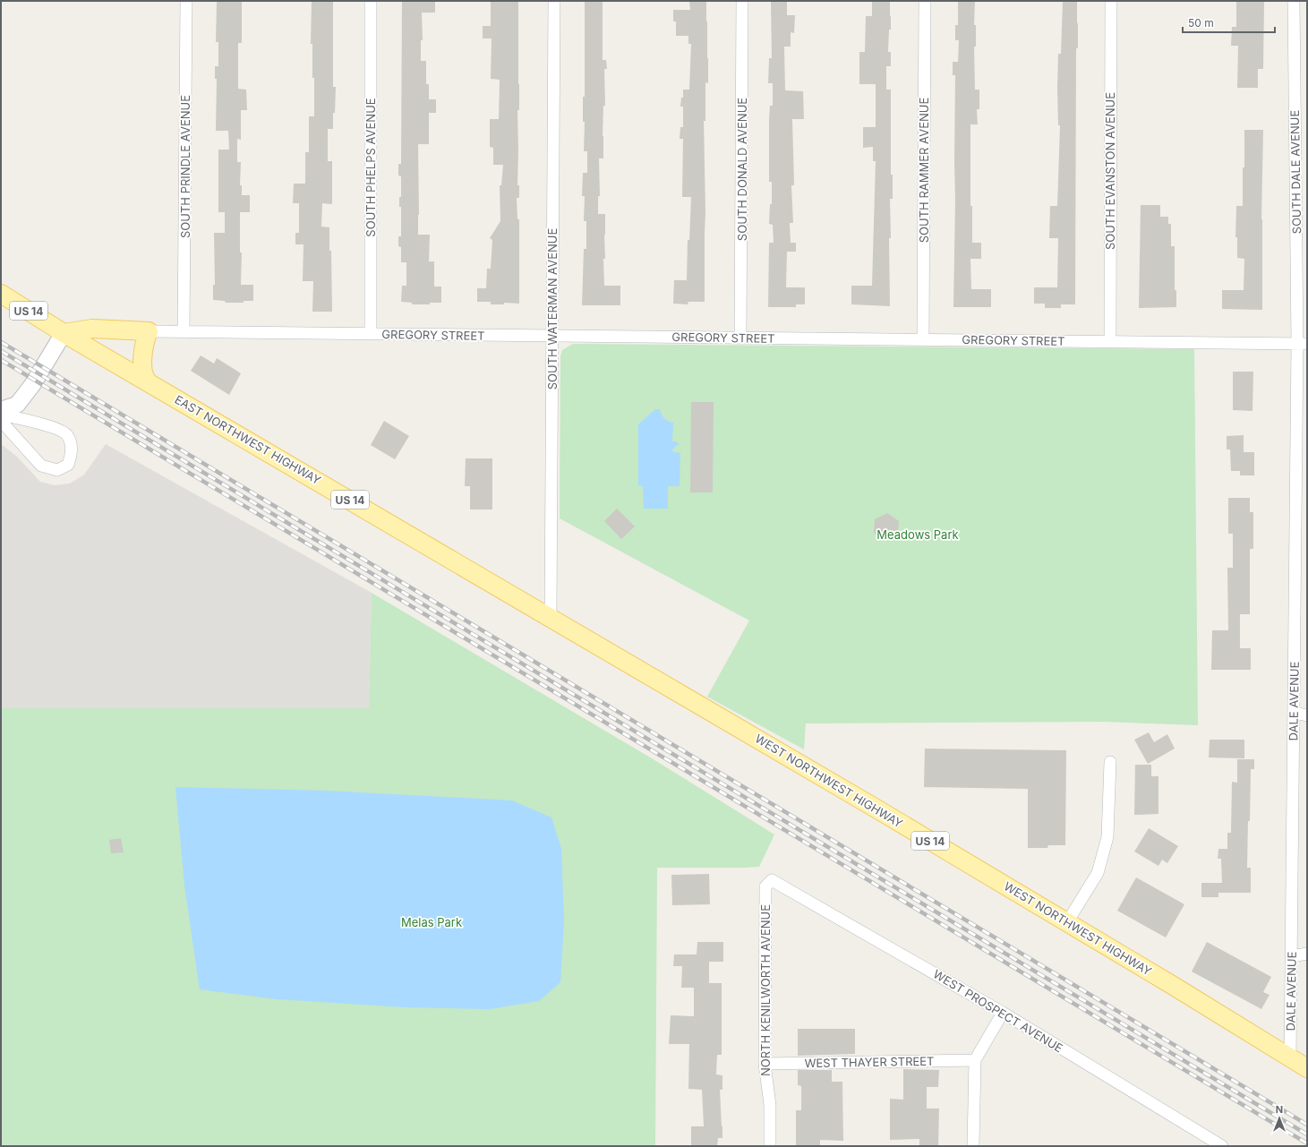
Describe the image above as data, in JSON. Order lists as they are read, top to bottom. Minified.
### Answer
{"streets":{"main road":["US 14","EAST NORTHWEST HIGHWAY","WEST NORTHWEST HIGHWAY"],"street":["SOUTH PRINDLE AVENUE","SOUTH PHELPS AVENUE","SOUTH DONALD AVENUE","SOUTH RAMMER AVENUE","SOUTH EVANSTON AVENUE","SOUTH DALE AVENUE","SOUTH WATERMAN AVENUE","GREGORY STREET","DALE AVENUE","NORTH KENILWORTH AVENUE","WEST PROSPECT AVENUE","WEST THAYER STREET"]},"crossings":[["SOUTH PRINDLE AVENUE","GREGORY STREET"],["SOUTH PHELPS AVENUE","GREGORY STREET"],["SOUTH DONALD AVENUE","GREGORY STREET"],["SOUTH RAMMER AVENUE","GREGORY STREET"],["SOUTH EVANSTON AVENUE","GREGORY STREET"],["SOUTH DALE AVENUE","GREGORY STREET"],["SOUTH DALE AVENUE","DALE AVENUE"],["SOUTH WATERMAN AVENUE","GREGORY STREET"],["SOUTH WATERMAN AVENUE","EAST NORTHWEST HIGHWAY"],["SOUTH WATERMAN AVENUE","WEST NORTHWEST HIGHWAY"],["GREGORY STREET","DALE AVENUE"],["EAST NORTHWEST HIGHWAY","WEST NORTHWEST HIGHWAY"],["DALE AVENUE","WEST NORTHWEST HIGHWAY"],["NORTH KENILWORTH AVENUE","WEST PROSPECT AVENUE"],["NORTH KENILWORTH AVENUE","WEST THAYER STREET"]],"parks":["Meadows Park","Melas Park"],"scale_bar":"50 m","north":"top"}
